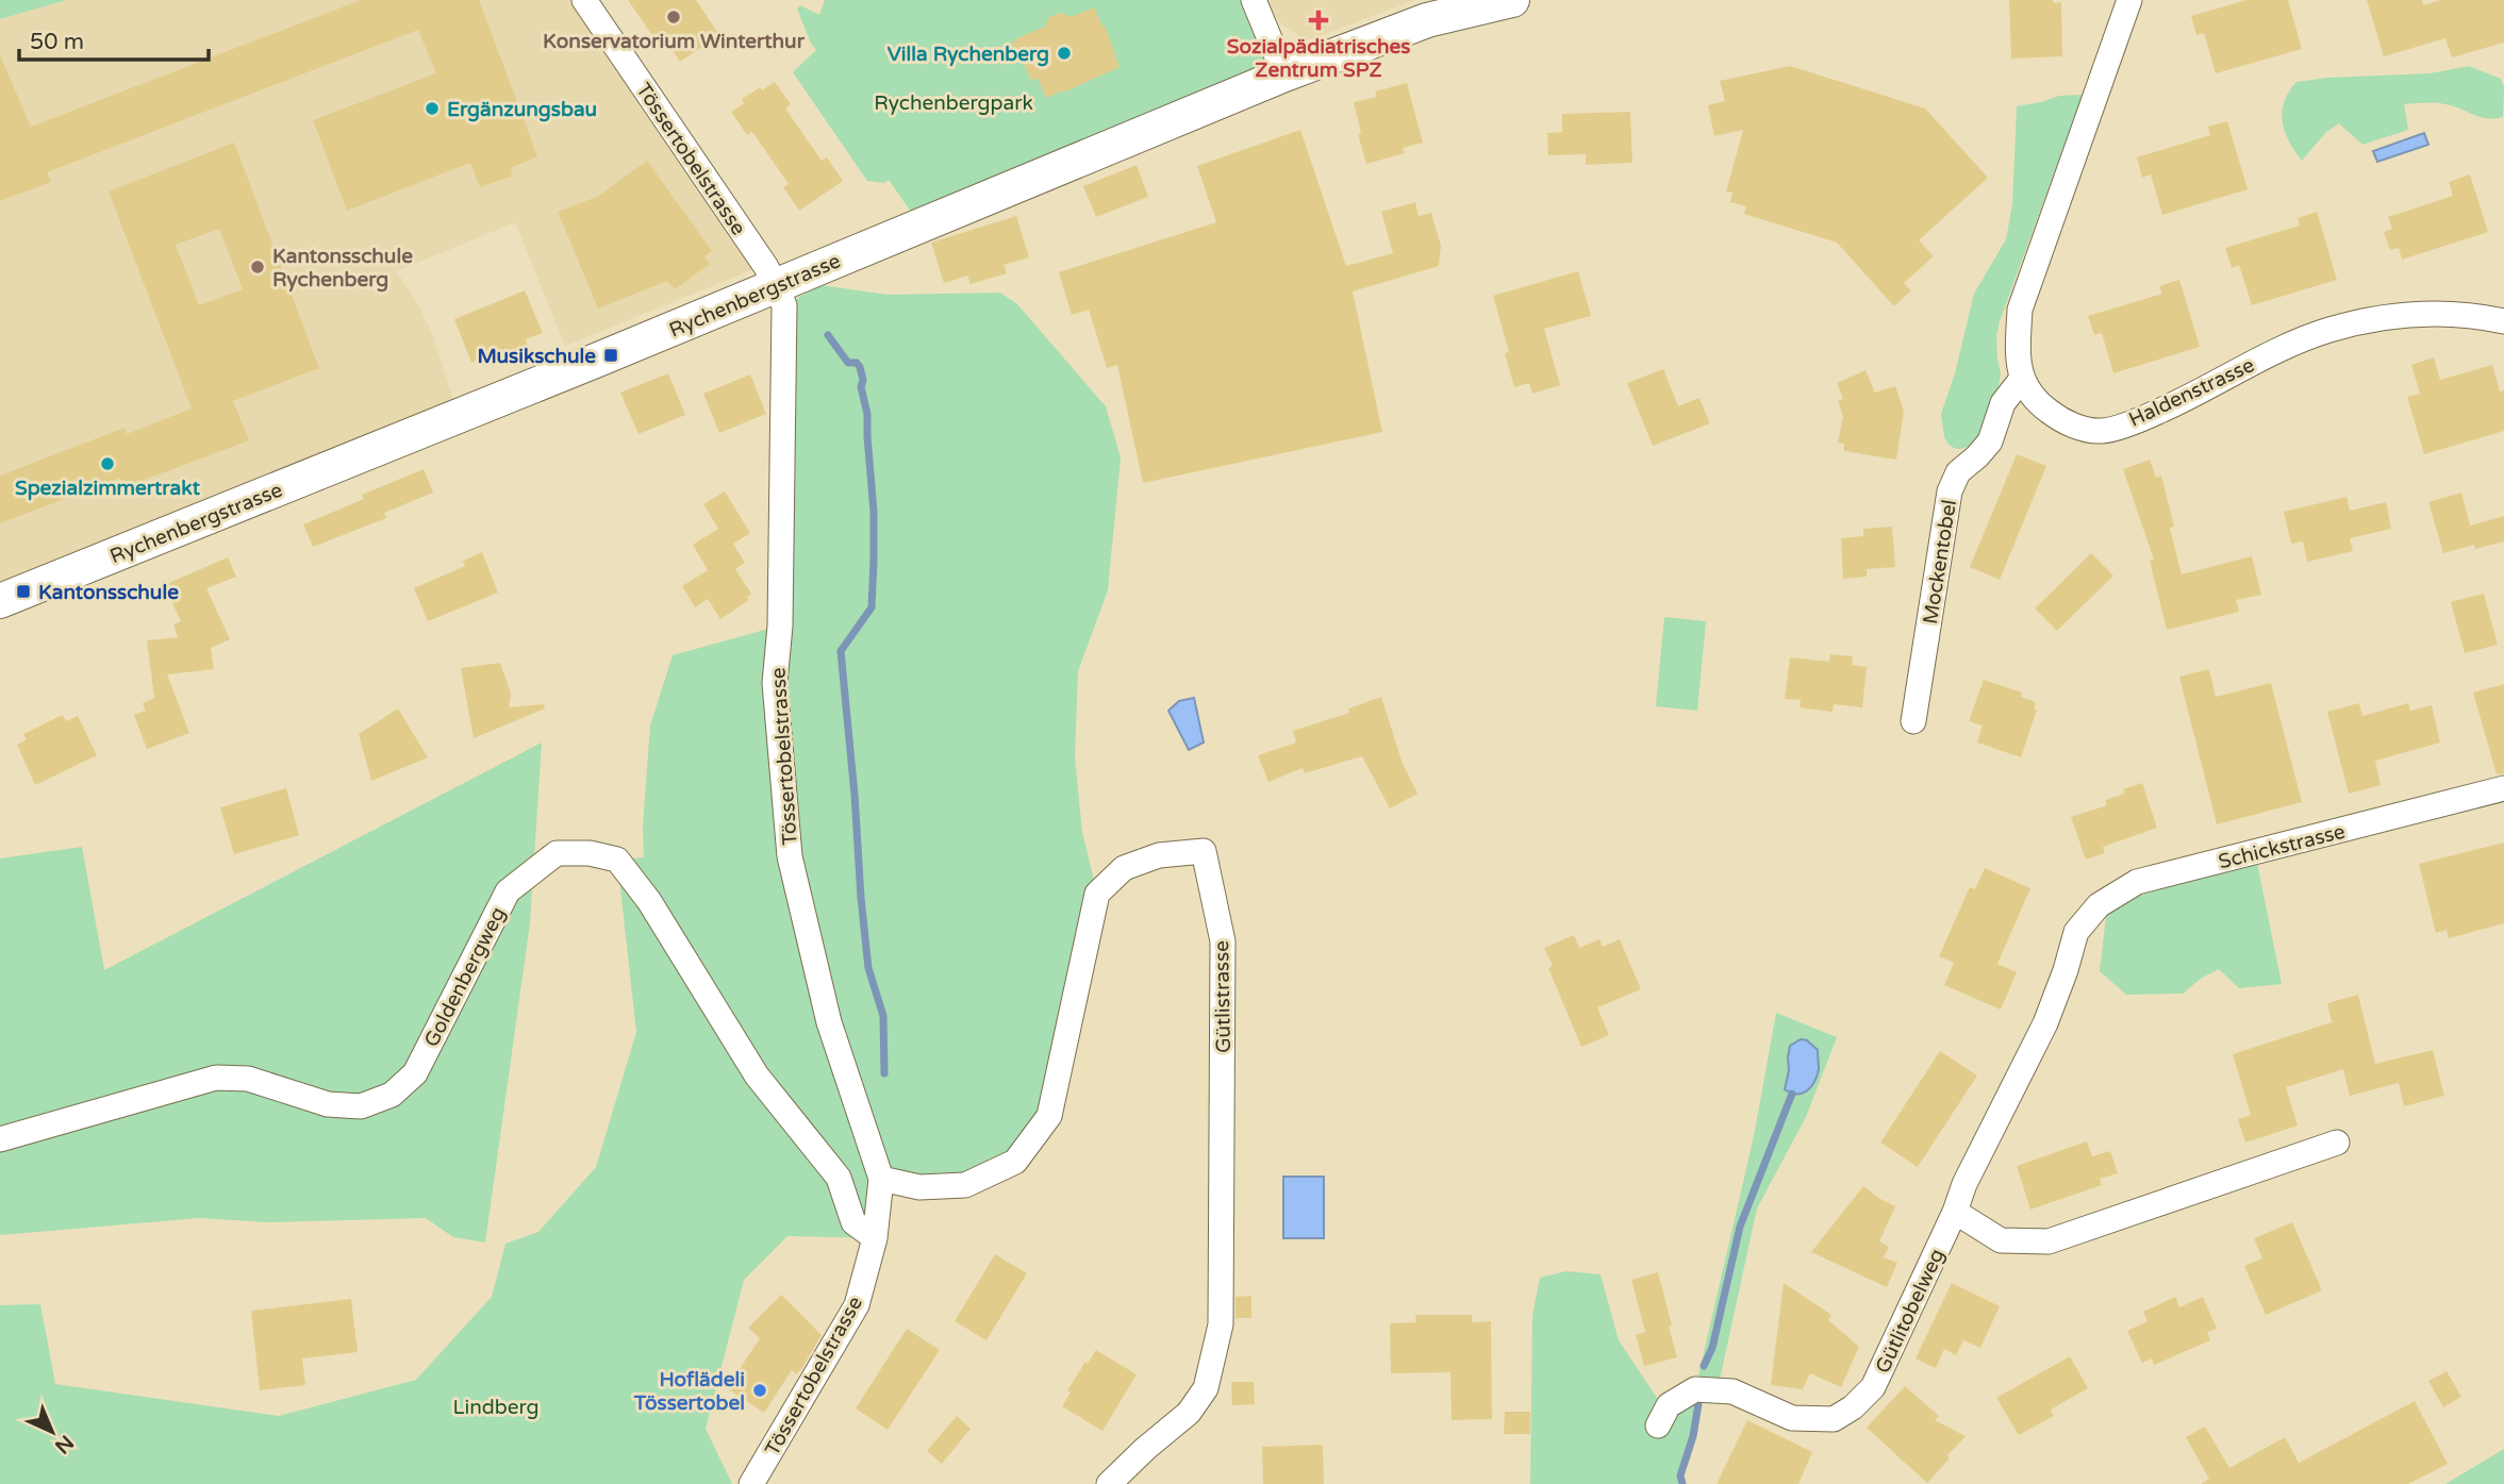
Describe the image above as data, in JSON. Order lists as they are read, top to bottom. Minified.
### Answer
{"streets":{"street":["Tössertobelstrasse","Rychenbergstrasse","Haldenstrasse","Mockentobel","Schickstrasse","Goldenbergweg","Gütlistrasse","Gütlitobelweg"]},"crossings":[["Tössertobelstrasse","Rychenbergstrasse"],["Tössertobelstrasse","Goldenbergweg"],["Tössertobelstrasse","Gütlistrasse"],["Haldenstrasse","Mockentobel"],["Schickstrasse","Gütlitobelweg"]],"parks":["Rychenbergpark","Lindberg"],"places":{"other":["Konservatorium Winterthur","Villa Rychenberg","Ergänzungsbau","Kantonsschule Rychenberg","Spezialzimmertrakt","Hoflädeli Tössertobel"],"health":["Sozialpädiatrisches Zentrum SPZ"],"transit":["Musikschule","Kantonsschule"]},"scale_bar":"50 m","north":"bottom right"}
